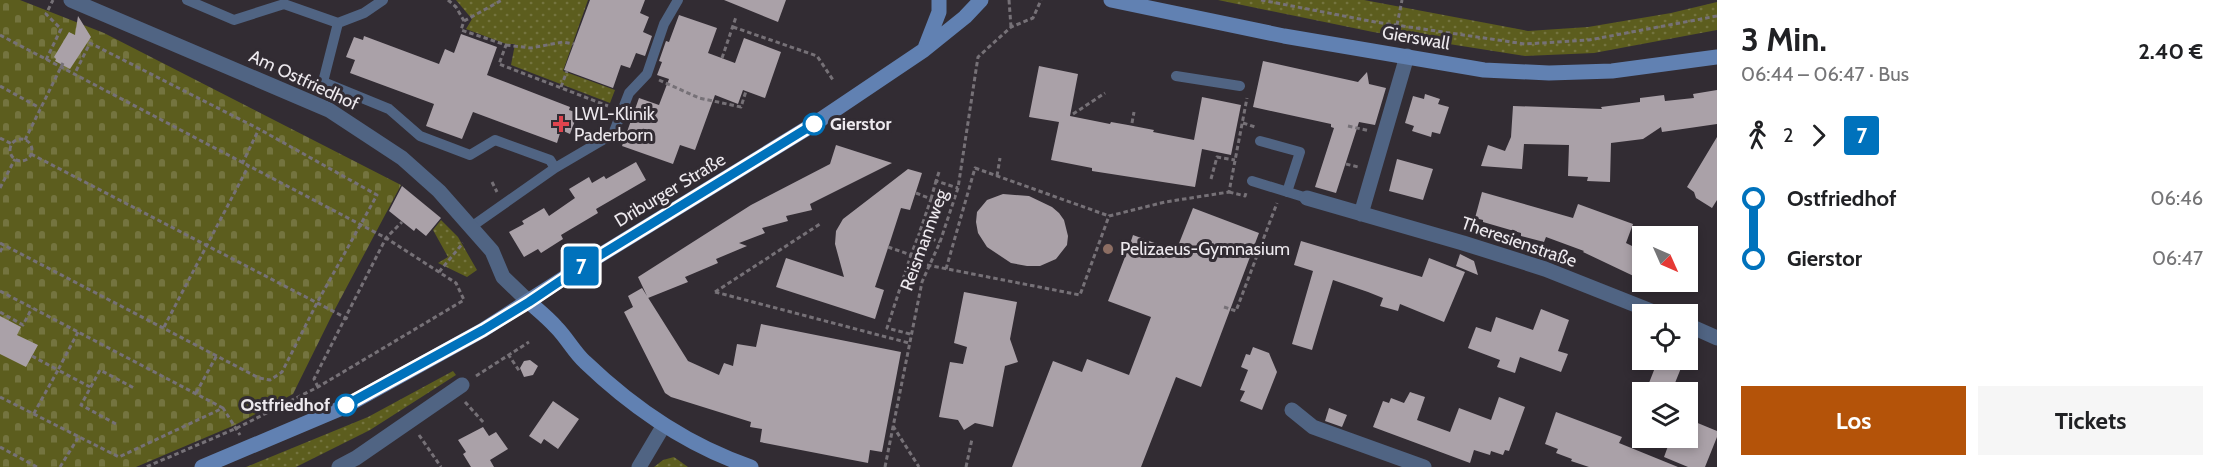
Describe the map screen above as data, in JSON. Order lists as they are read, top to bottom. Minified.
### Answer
{"streets":{"main road":["Gierswall","Driburger Straße"],"street":["Am Ostfriedhof","Theresienstraße"],"path":["Reismannweg"]},"crossings":[["Am Ostfriedhof","Driburger Straße"]],"places":{"health":["LWL-Klinik Paderborn"],"other":["Gierstor","Pelizaeus-Gymnasium","Ostfriedhof"]},"lines":["bus line 7"],"north":"bottom right","page":{"on_map":"7","heading":["3 Min.","06:44 – 06:47 · Bus","2.40 €"],"legs":["2","7"],"list":[{"name":"Ostfriedhof","value":"06:46"},{"name":"Gierstor","value":"06:47"}],"buttons":["Los","Tickets"]}}
